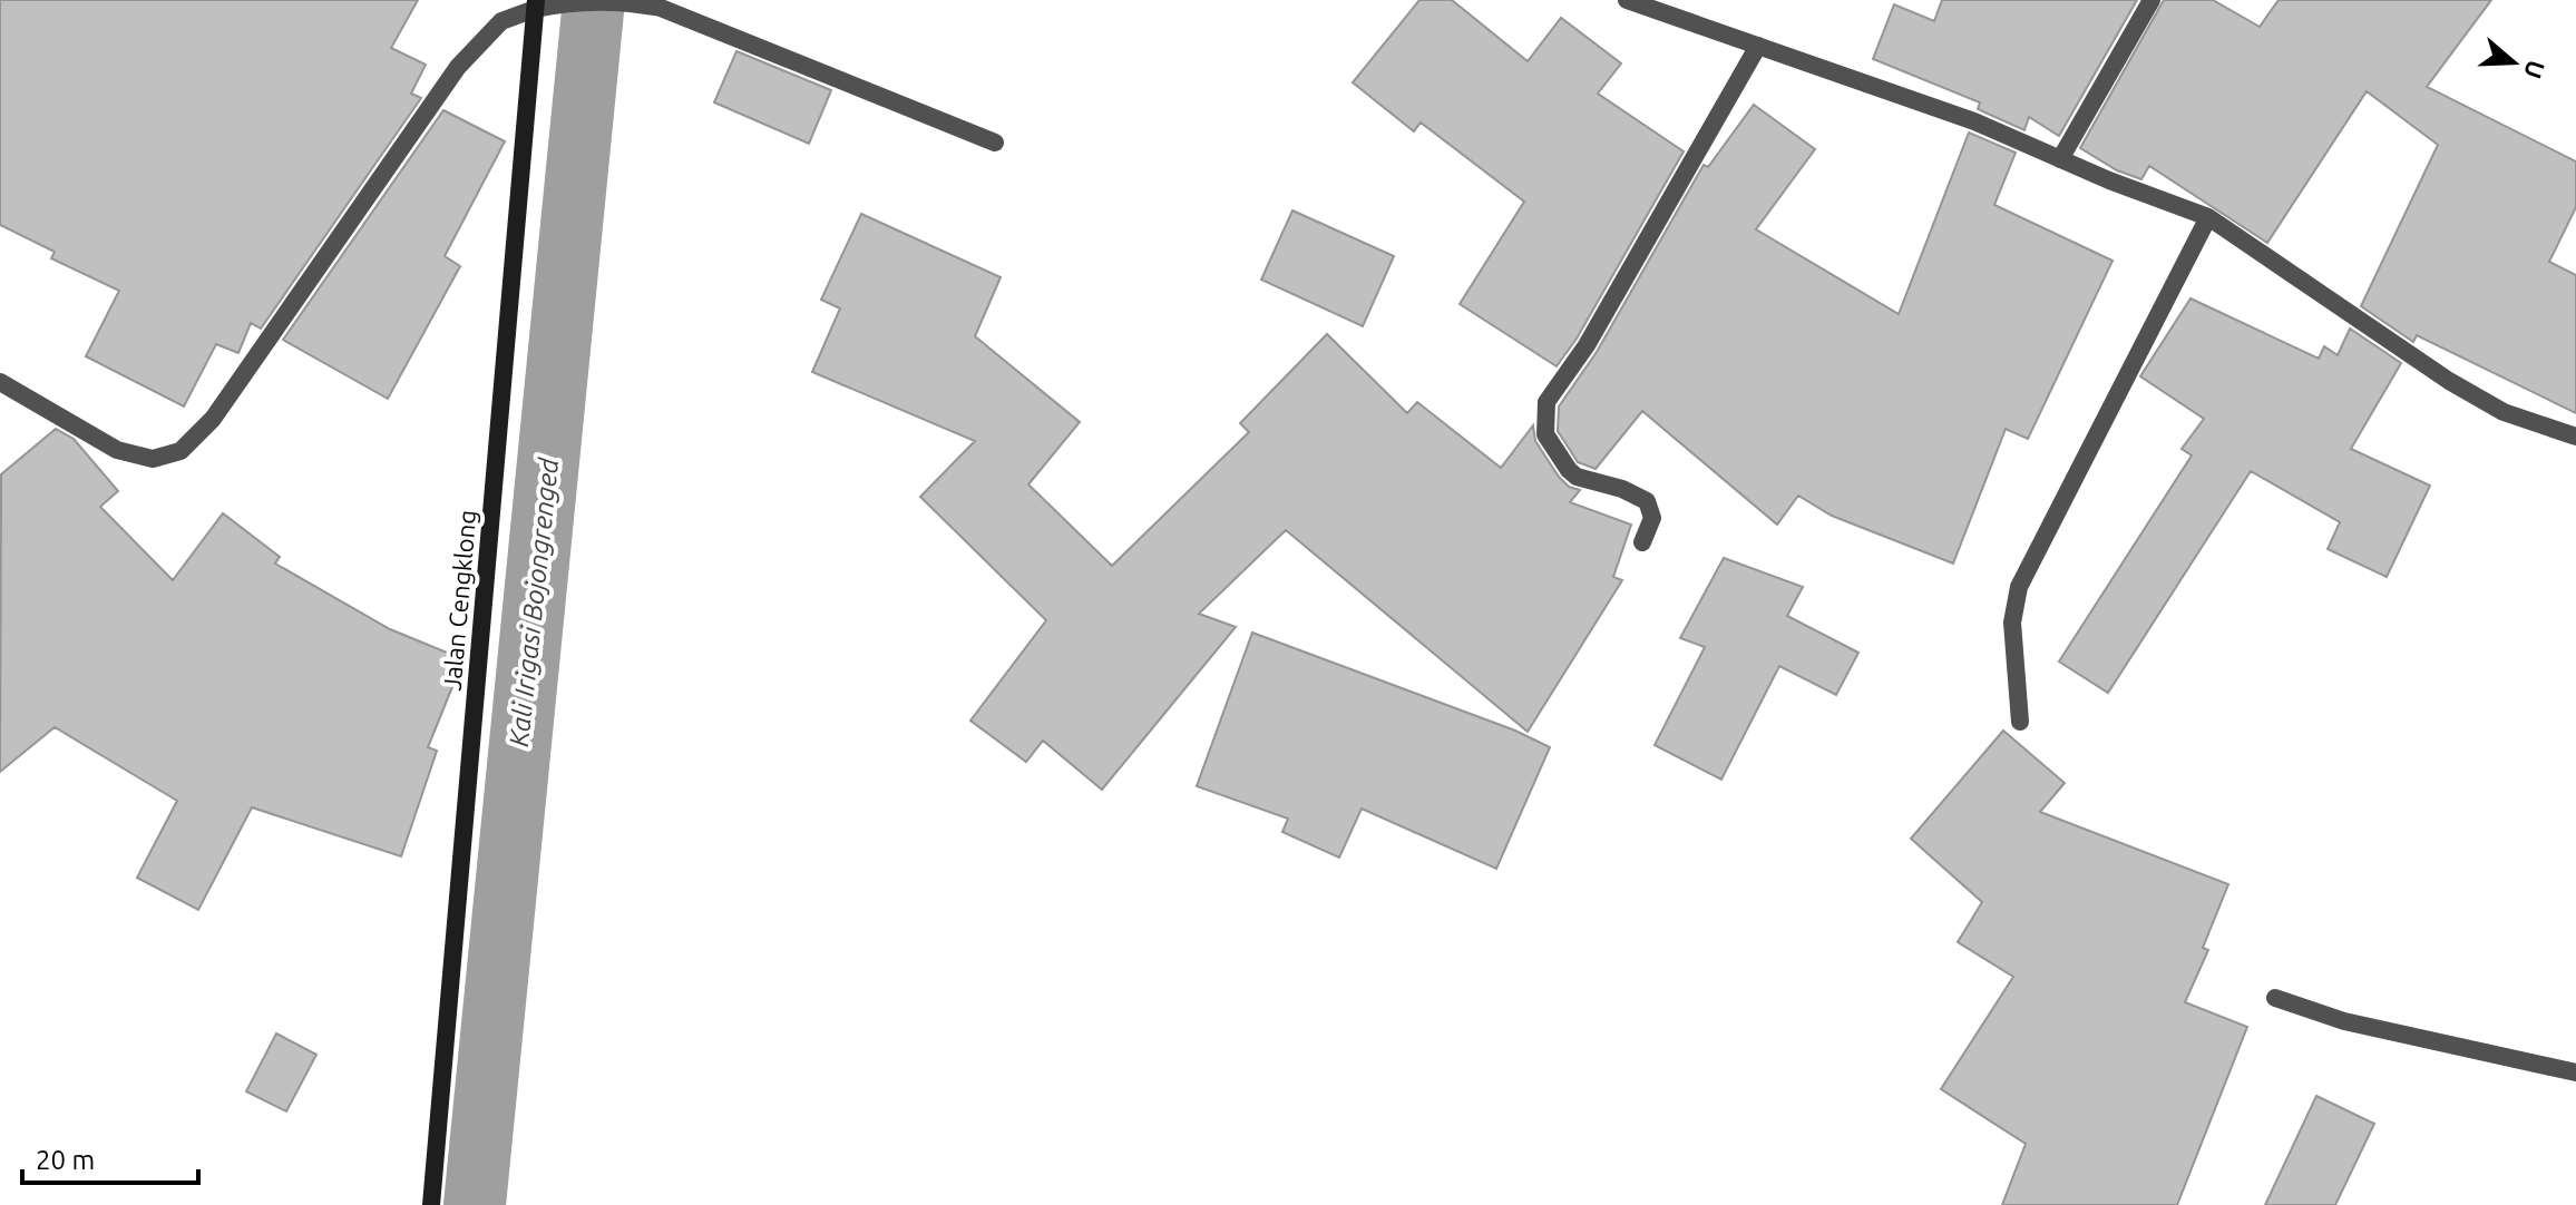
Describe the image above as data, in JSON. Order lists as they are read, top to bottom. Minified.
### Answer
{"streets":{"main road":["Jalan Cengklong"]},"water":["Kali Irigasi Bojongrenged"],"scale_bar":"20 m","north":"right"}
